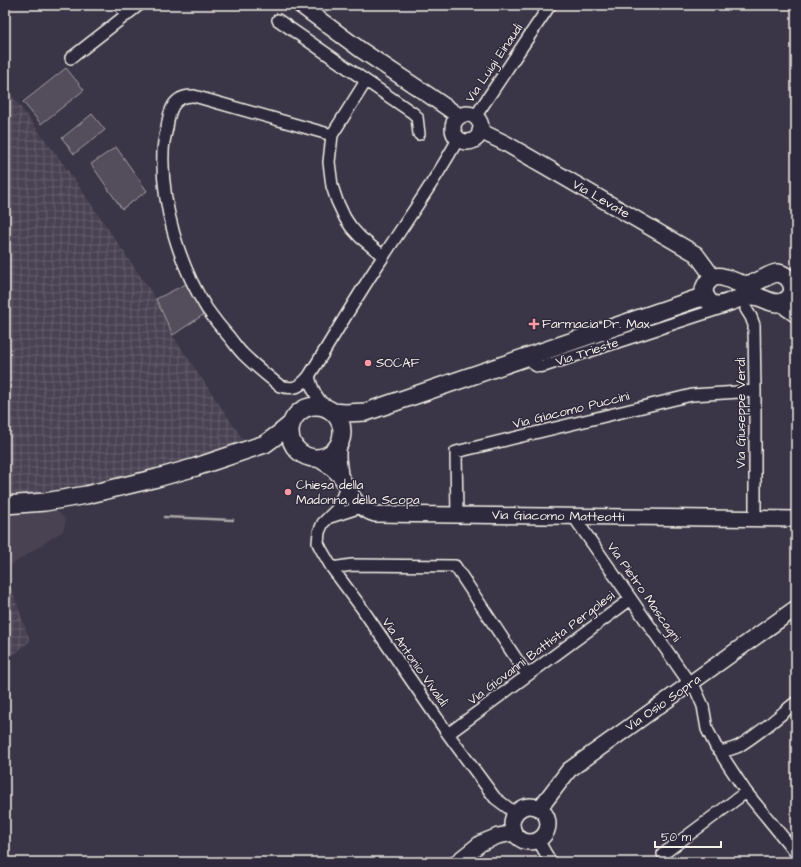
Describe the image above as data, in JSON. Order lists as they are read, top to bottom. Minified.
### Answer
{"streets":{"main road":["Via Trieste"],"street":["Via Luigi Einaudi","Via Levate","Via Giacomo Puccini","Via Giuseppe Verdi","Via Giacomo Matteotti","Via Pietro Mascagni","Via Giovanni Battista Pergolesi","Via Antonio Vivaldi","Via Osio Sopra"]},"crossings":[["Via Luigi Einaudi","Via Levate"],["Via Trieste","Via Giuseppe Verdi"],["Via Giacomo Puccini","Via Giuseppe Verdi"],["Via Giacomo Puccini","Via Giacomo Matteotti"],["Via Giuseppe Verdi","Via Giacomo Matteotti"],["Via Giacomo Matteotti","Via Pietro Mascagni"],["Via Pietro Mascagni","Via Giovanni Battista Pergolesi"],["Via Pietro Mascagni","Via Osio Sopra"],["Via Giovanni Battista Pergolesi","Via Antonio Vivaldi"],["Via Antonio Vivaldi","Via Osio Sopra"]],"places":{"health":["Farmacia Dr. Max"],"other":["SOCAF","Chiesa della Madonna della Scopa"]},"scale_bar":"50 m"}
